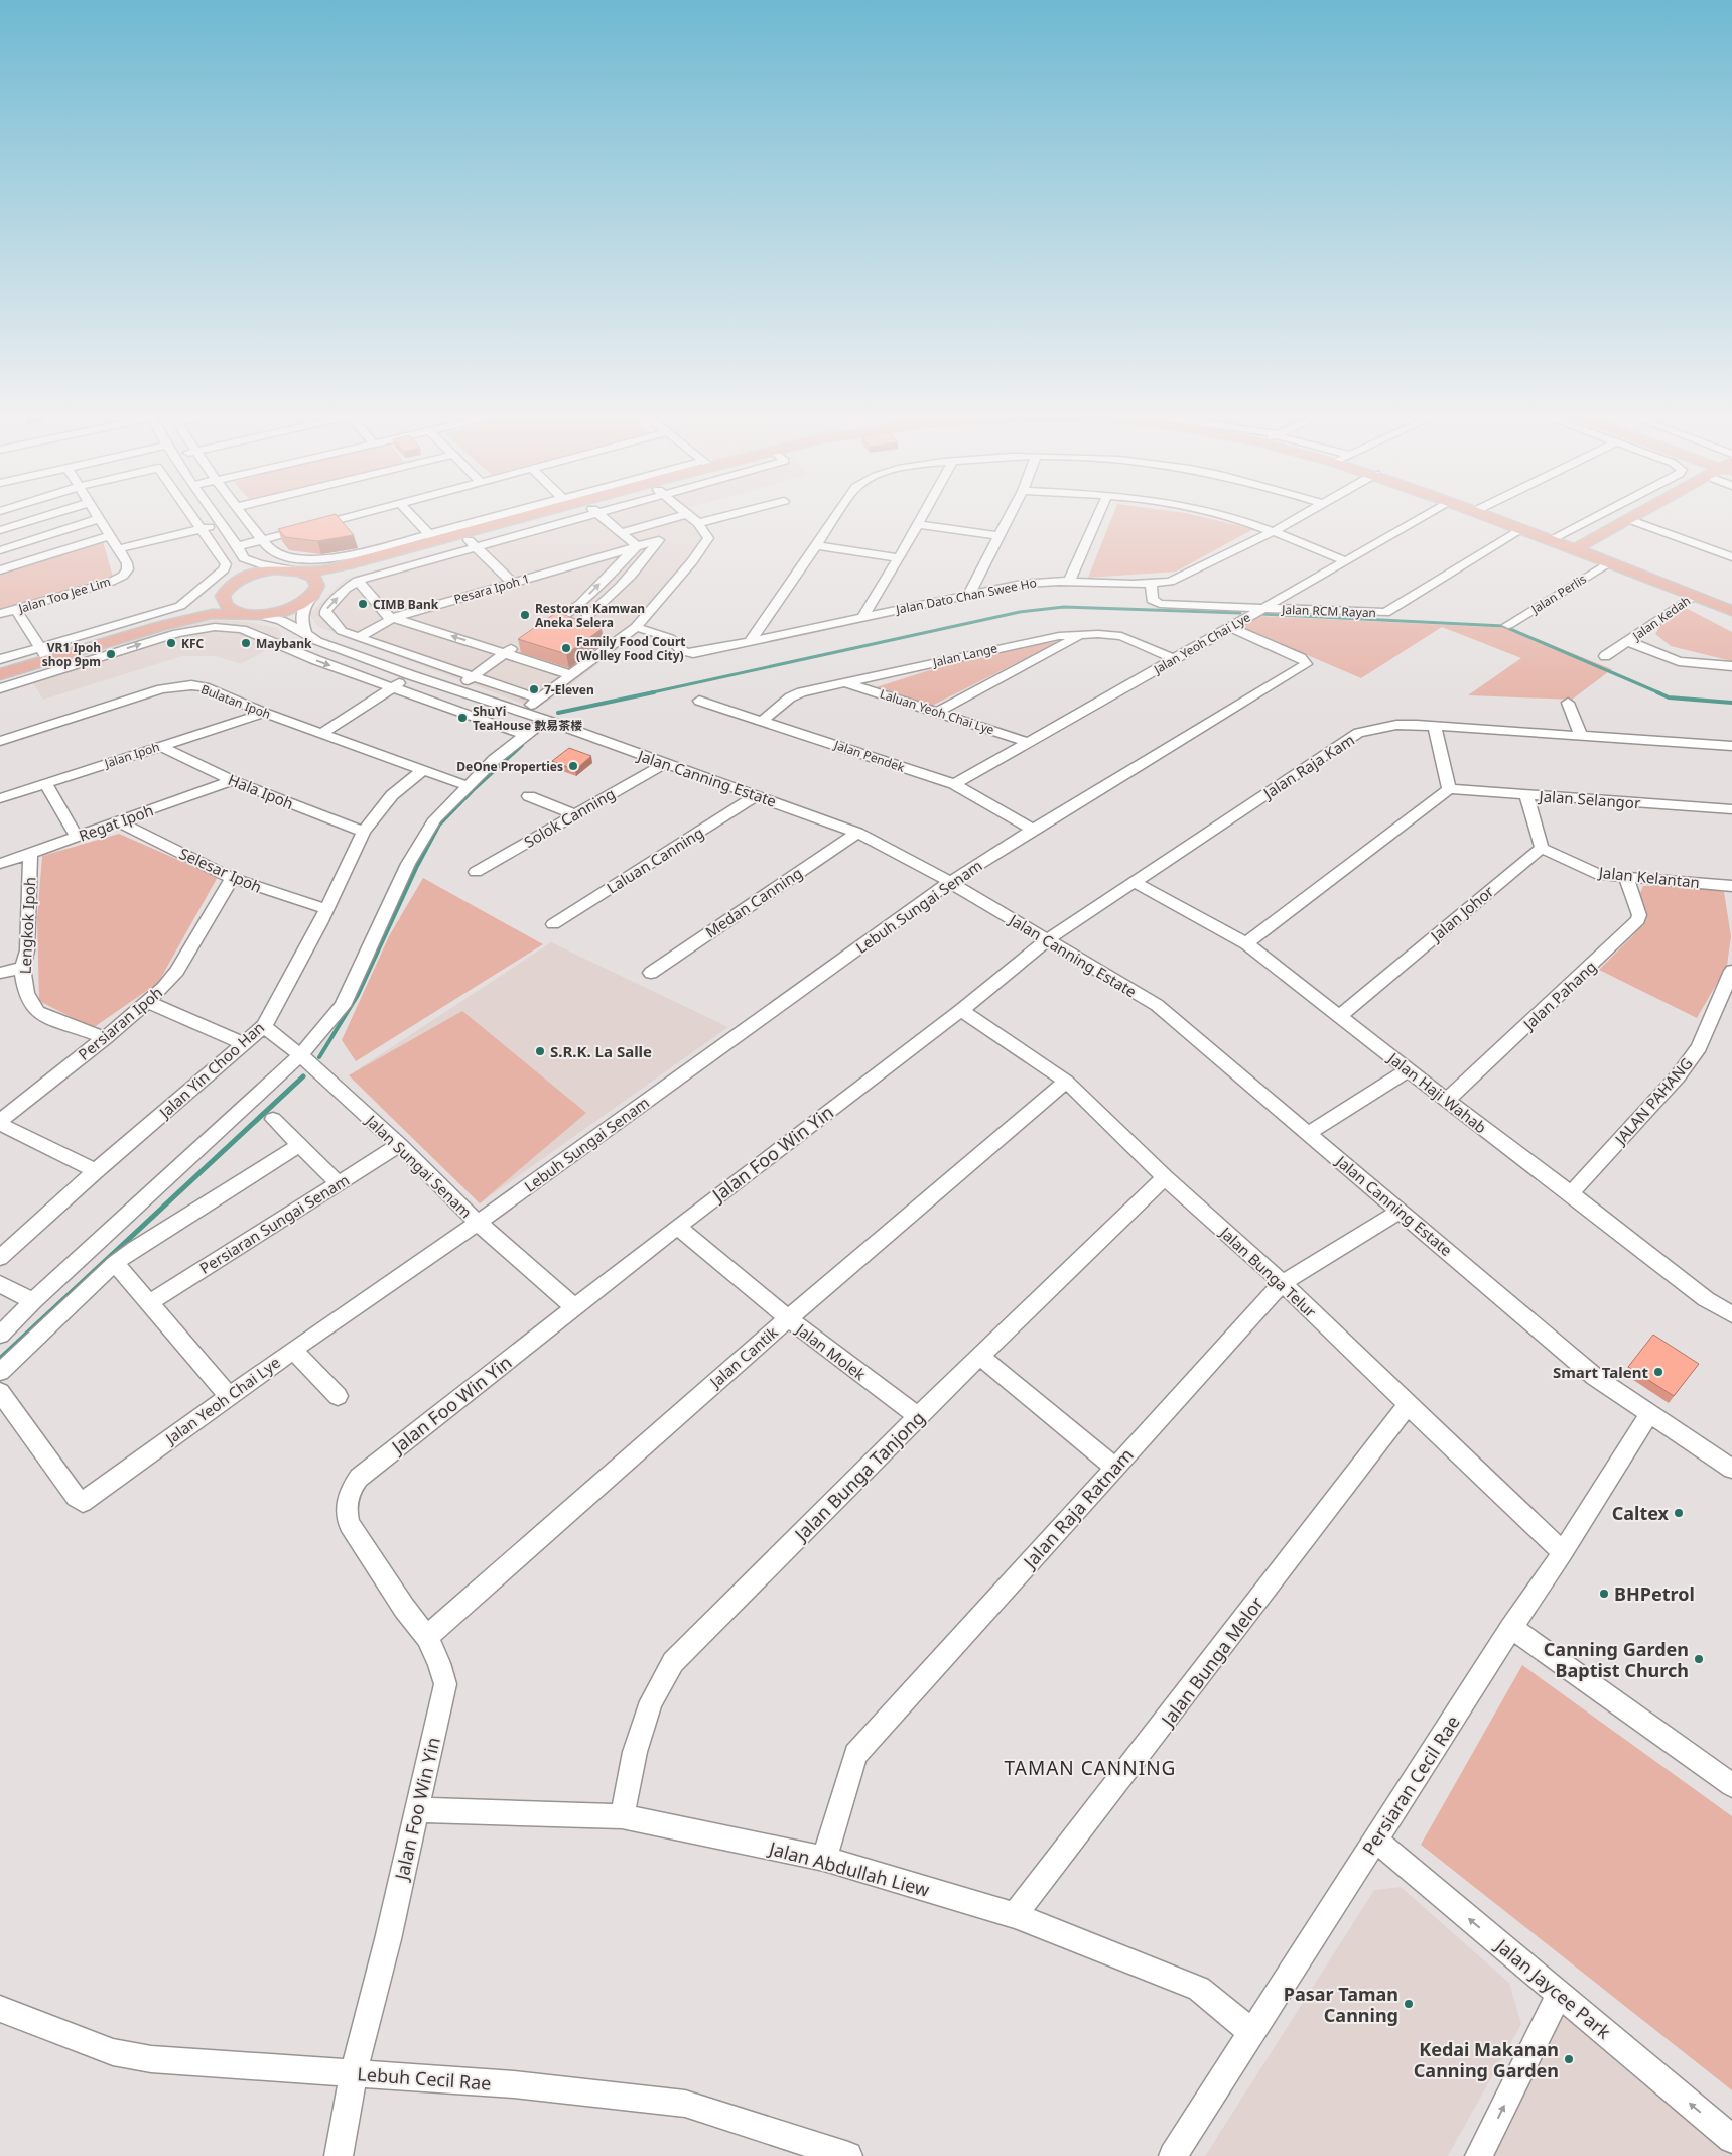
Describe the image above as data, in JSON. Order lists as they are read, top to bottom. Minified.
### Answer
{"streets":{"street":["Pesara Ipoh 1","Jalan Perlis","Jalan Too Jee Lim","Jalan Dato Chan Swee Ho","Jalan RCM Rayan","Jalan Kedah","Jalan Yeoh Chai Lye","Jalan Lange","Bulatan Ipoh","Laluan Yeoh Chai Lye","Jalan Ipoh","Jalan Pendek","Jalan Raja Kam","Jalan Canning Estate","Hala Ipoh","Jalan Selangor","Solok Canning","Regat Ipoh","Laluan Canning","Selesar Ipoh","Jalan Kelantan","Medan Canning","Lebuh Sungai Senam","Jalan Johor","Lengkok Ipoh","Jalan Pahang","Persiaran Ipoh","Jalan Yin Choo Han","Jalan Haji Wahab","JALAN PAHANG","Jalan Foo Win Yin","Jalan Sungai Senam","Persiaran Sungai Senam","Jalan Bunga Telur","Jalan Molek","Jalan Cantik","Jalan Bunga Tanjong","Jalan Raja Ratnam","Jalan Bunga Melor","Persiaran Cecil Rae","Jalan Abdullah Liew","Jalan Jaycee Park","Lebuh Cecil Rae"]},"crossings":[["Jalan RCM Rayan","Jalan Yeoh Chai Lye"],["Jalan Yeoh Chai Lye","Jalan Lange"],["Jalan Yeoh Chai Lye","Laluan Yeoh Chai Lye"],["Jalan Yeoh Chai Lye","Jalan Pendek"],["Jalan Yeoh Chai Lye","Lebuh Sungai Senam"],["Jalan Yeoh Chai Lye","Jalan Sungai Senam"],["Jalan Lange","Laluan Yeoh Chai Lye"],["Jalan Lange","Jalan Pendek"],["Bulatan Ipoh","Jalan Ipoh"],["Bulatan Ipoh","Jalan Yin Choo Han"],["Jalan Ipoh","Hala Ipoh"],["Jalan Pendek","Lebuh Sungai Senam"],["Jalan Raja Kam","Jalan Canning Estate"],["Jalan Raja Kam","Jalan Haji Wahab"],["Jalan Raja Kam","Jalan Foo Win Yin"],["Jalan Canning Estate","Solok Canning"],["Jalan Canning Estate","Laluan Canning"],["Jalan Canning Estate","Medan Canning"],["Jalan Canning Estate","Lebuh Sungai Senam"],["Jalan Canning Estate","Jalan Foo Win Yin"],["Jalan Canning Estate","Jalan Raja Ratnam"],["Jalan Canning Estate","Persiaran Cecil Rae"],["Hala Ipoh","Regat Ipoh"],["Hala Ipoh","Jalan Yin Choo Han"],["Regat Ipoh","Selesar Ipoh"],["Regat Ipoh","Lengkok Ipoh"],["Selesar Ipoh","Persiaran Ipoh"],["Selesar Ipoh","Jalan Yin Choo Han"],["Jalan Kelantan","Jalan Johor"],["Jalan Kelantan","Jalan Pahang"],["Lebuh Sungai Senam","Jalan Sungai Senam"],["Jalan Johor","Jalan Haji Wahab"],["Lengkok Ipoh","Persiaran Ipoh"],["Jalan Pahang","Jalan Haji Wahab"],["Jalan Yin Choo Han","Jalan Sungai Senam"],["Jalan Haji Wahab","JALAN PAHANG"],["Jalan Foo Win Yin","Jalan Sungai Senam"],["Jalan Foo Win Yin","Jalan Bunga Telur"],["Jalan Foo Win Yin","Jalan Molek"],["Jalan Foo Win Yin","Jalan Cantik"],["Jalan Foo Win Yin","Jalan Abdullah Liew"],["Jalan Foo Win Yin","Lebuh Cecil Rae"],["Jalan Sungai Senam","Persiaran Sungai Senam"],["Jalan Bunga Telur","Jalan Cantik"],["Jalan Bunga Telur","Jalan Bunga Tanjong"],["Jalan Bunga Telur","Jalan Raja Ratnam"],["Jalan Bunga Telur","Jalan Bunga Melor"],["Jalan Bunga Telur","Persiaran Cecil Rae"],["Jalan Molek","Jalan Cantik"],["Jalan Molek","Jalan Bunga Tanjong"],["Jalan Bunga Tanjong","Jalan Abdullah Liew"],["Jalan Raja Ratnam","Jalan Abdullah Liew"],["Jalan Bunga Melor","Jalan Abdullah Liew"],["Persiaran Cecil Rae","Jalan Abdullah Liew"],["Persiaran Cecil Rae","Jalan Jaycee Park"]],"one_way":["Jalan Jaycee Park"],"districts":["TAMAN CANNING"],"places":["CIMB Bank","Restoran Kamwan Aneka Selera","KFC","Maybank","Family Food Court (Wolley Food City)","VR1 Ipoh shop 9pm","7-Eleven","ShuYi TeaHouse 數易茶楼","DeOne Properties","S.R.K. La Salle","Smart Talent","Caltex","BHPetrol","Canning Garden Baptist Church","Pasar Taman Canning","Kedai Makanan Canning Garden"]}
